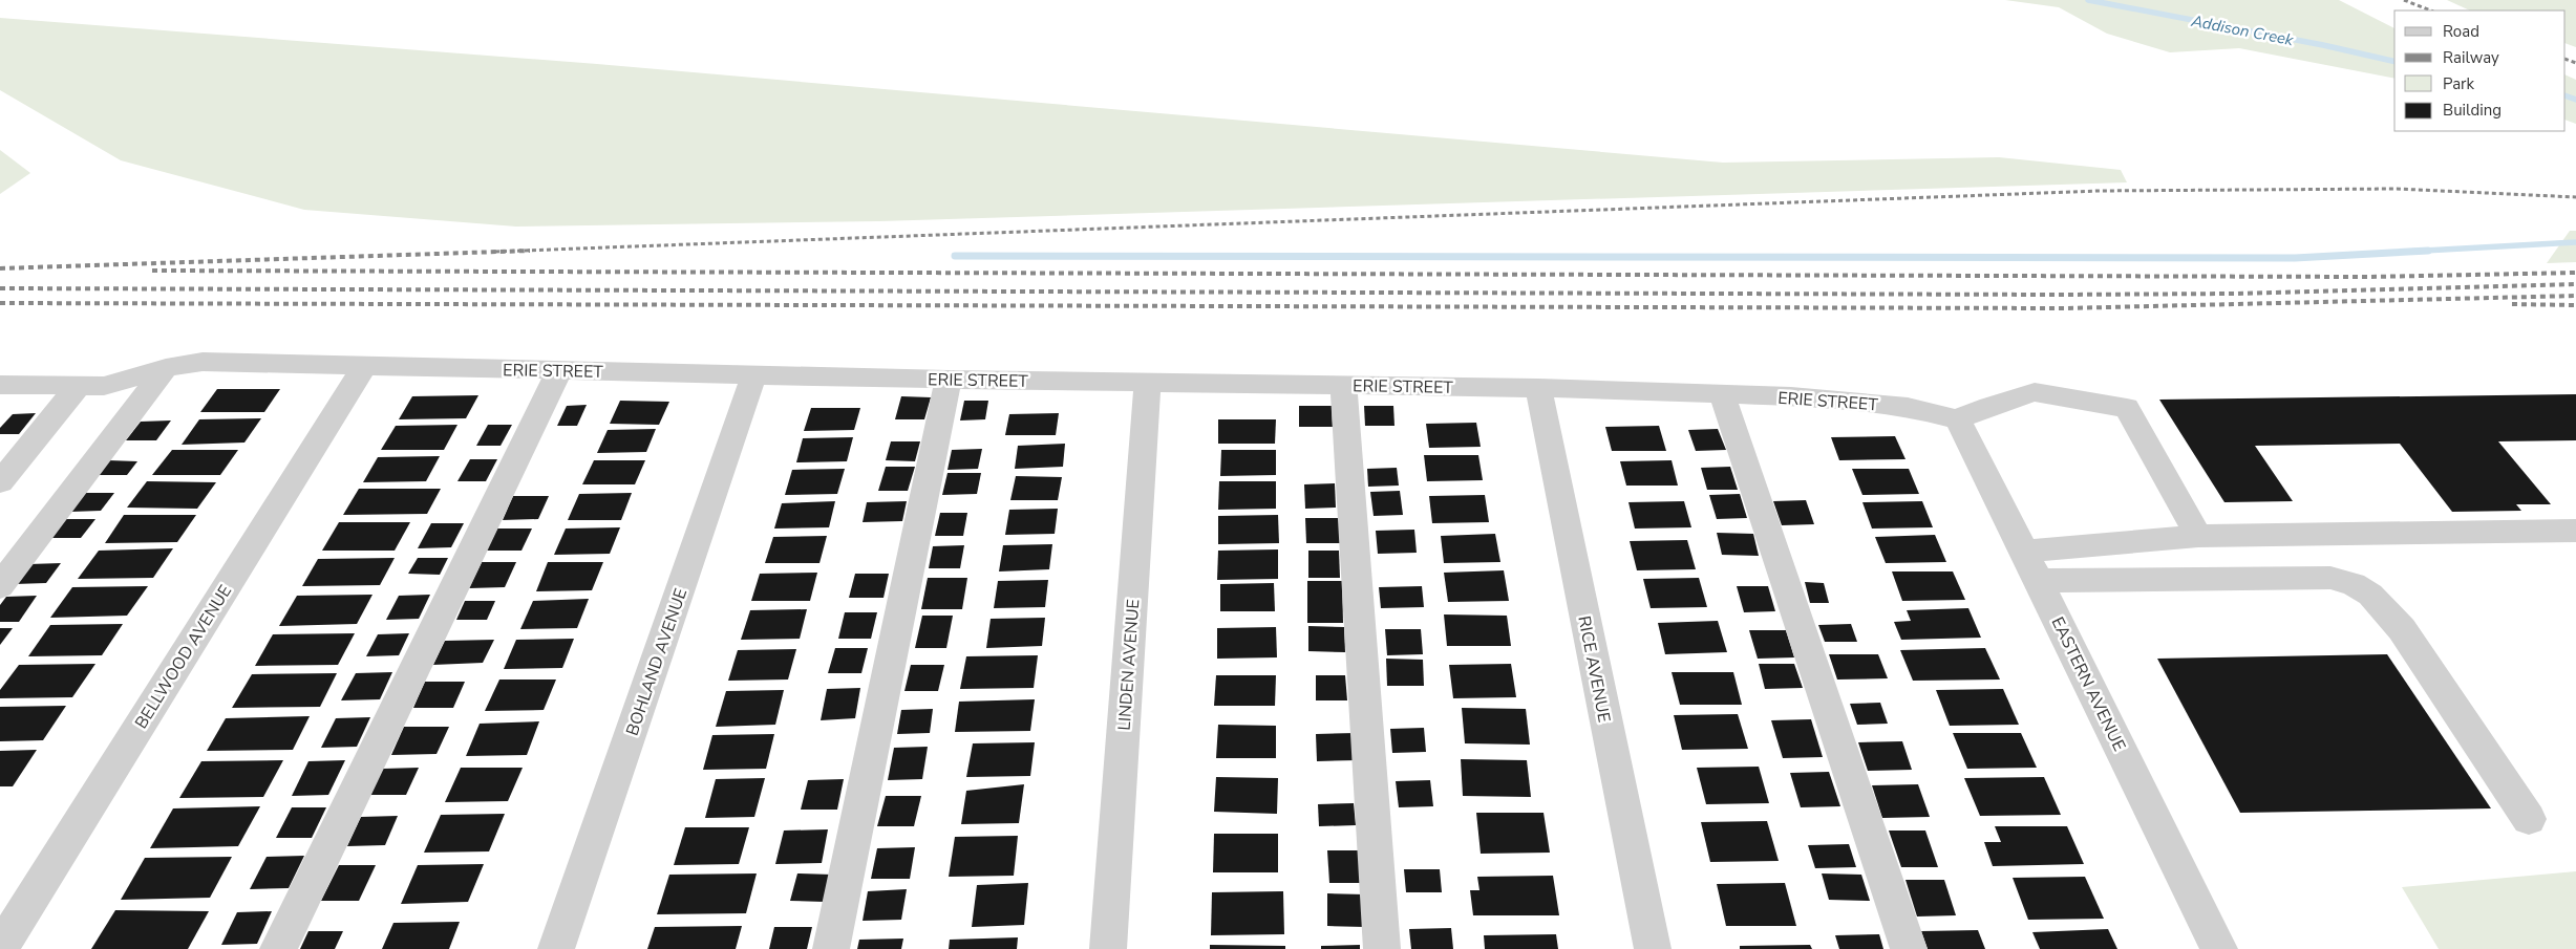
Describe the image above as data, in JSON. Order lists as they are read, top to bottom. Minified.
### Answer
{"streets":{"street":["ERIE STREET","BELLWOOD AVENUE","BOHLAND AVENUE","LINDEN AVENUE","RICE AVENUE","EASTERN AVENUE"]},"crossings":[["ERIE STREET","BELLWOOD AVENUE"],["ERIE STREET","BOHLAND AVENUE"],["ERIE STREET","LINDEN AVENUE"],["ERIE STREET","RICE AVENUE"],["ERIE STREET","EASTERN AVENUE"]],"water":["Addison Creek"],"legend":["Road","Railway","Park","Building"]}
